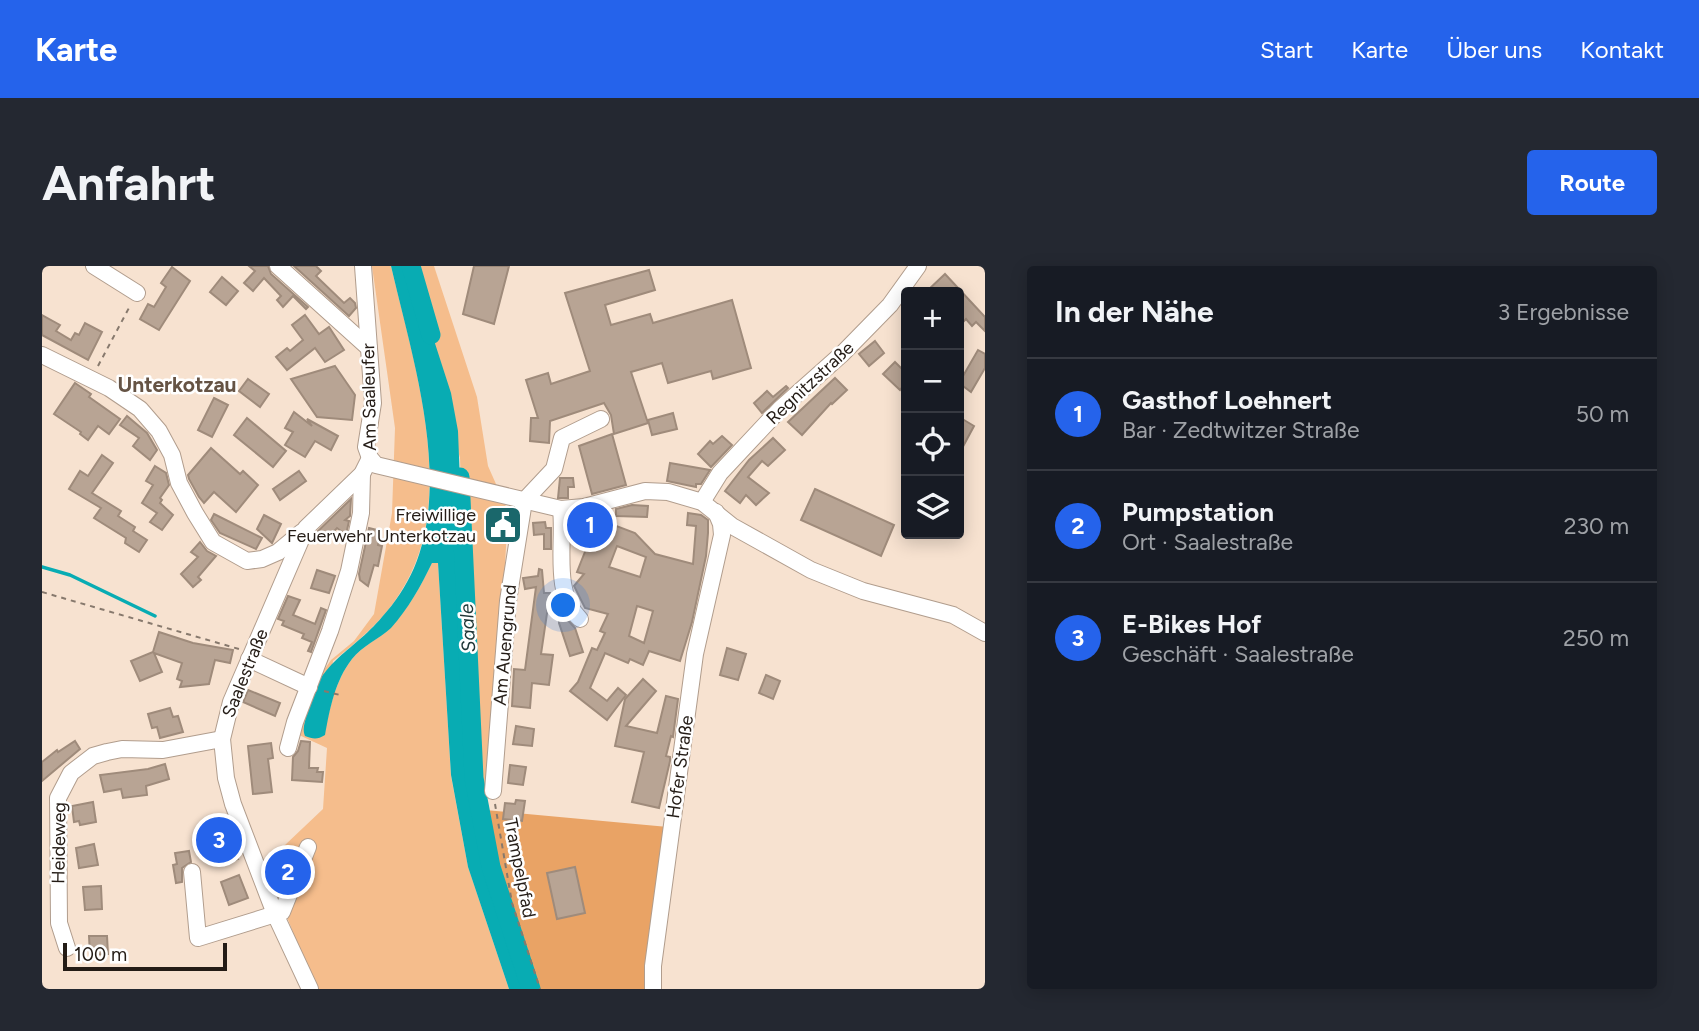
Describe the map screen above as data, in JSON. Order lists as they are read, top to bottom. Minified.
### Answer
{"streets":{"street":["Regnitzstraße","Am Saaleufer","Am Auengrund","Saalestraße","Hofer Straße","Heideweg"],"path":["Trampelpfad"]},"crossings":[["Regnitzstraße","Hofer Straße"],["Am Saaleufer","Am Auengrund"],["Am Saaleufer","Saalestraße"],["Am Auengrund","Trampelpfad"],["Saalestraße","Heideweg"]],"districts":["Unterkotzau"],"water":["Saale"],"places":{"public building":["Freiwillige Feuerwehr Unterkotzau"]},"scale_bar":"100 m","page":{"header":"Karte","nav":["Start","Karte","Über uns","Kontakt"],"buttons":"Route","title":"Anfahrt","heading":["In der Nähe","3 Ergebnisse"],"map_buttons":["+","−"],"list":[{"mark":"1","name":"Gasthof Loehnert","note":"Bar · Zedtwitzer Straße","value":"50 m"},{"mark":"2","name":"Pumpstation","note":"Ort · Saalestraße","value":"230 m"},{"mark":"3","name":"E-Bikes Hof","note":"Geschäft · Saalestraße","value":"250 m"}],"pins":["1","3","2"],"scale":"100 m"}}
